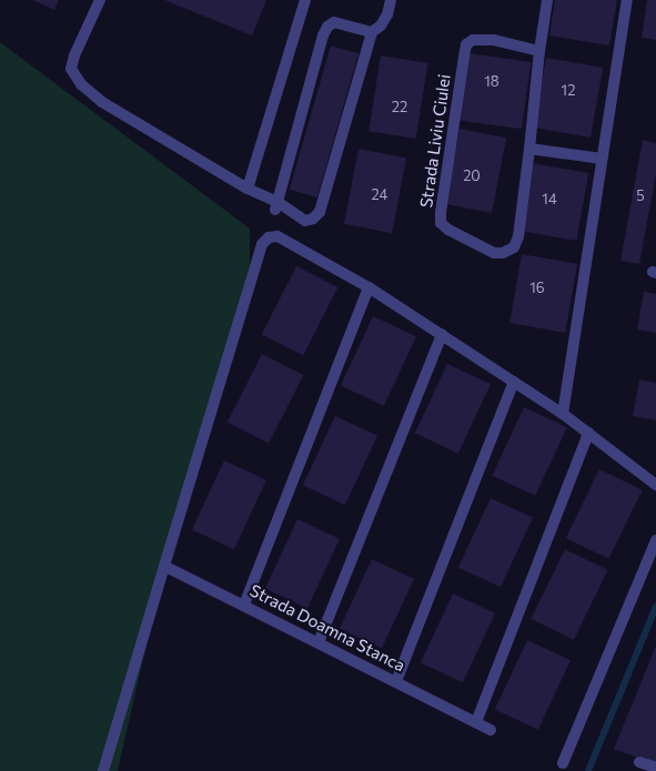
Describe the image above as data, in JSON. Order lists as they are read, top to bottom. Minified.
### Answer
{"streets":{"street":["Strada Liviu Ciulei","Strada Doamna Stanca"]},"house_numbers":["18","12","22","20","24","5","14","16"]}
